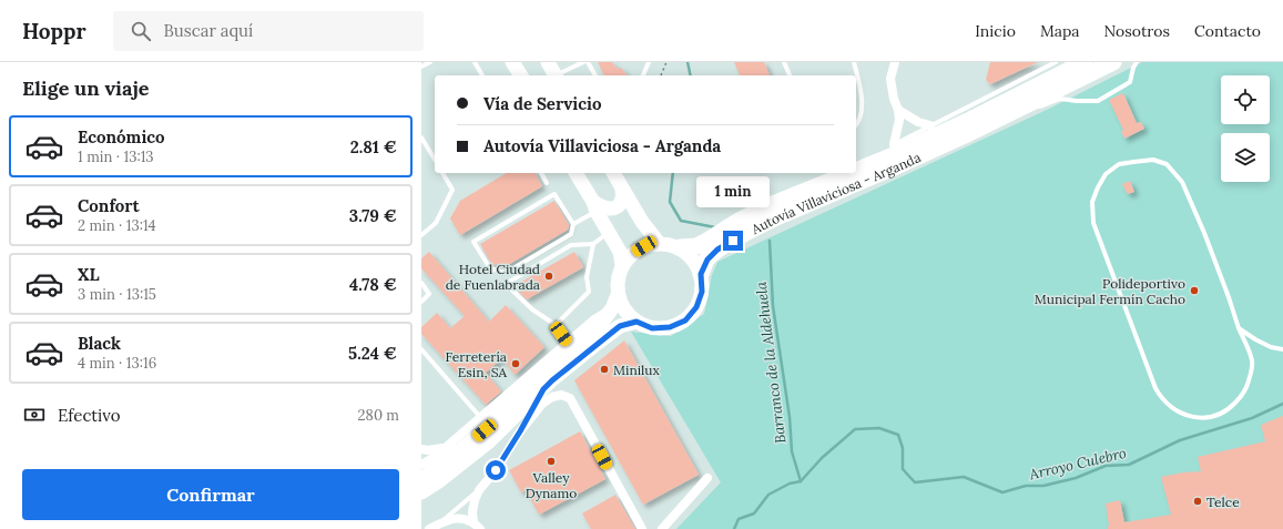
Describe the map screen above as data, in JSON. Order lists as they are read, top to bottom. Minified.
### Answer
{"streets":{"highway":["Autovía Villaviciosa - Arganda"]},"water":["Barranco de la Aldehuela","Arroyo Culebro"],"places":["Hotel Ciudad de Fuenlabrada","Polideportivo Municipal Fermín Cacho","Ferretería Esin, SA","Minilux","Valley Dynamo","Telce"],"page":{"header":"Hoppr","search":"Buscar aquí","nav":["Inicio","Mapa","Nosotros","Contacto"],"heading":"Elige un viaje","banner":["Vía de Servicio","Autovía Villaviciosa - Arganda"],"list":[{"name":"Económico","note":"1 min · 13:13","value":"2.81 €"},{"name":"Confort","note":"2 min · 13:14","value":"3.79 €"},{"name":"XL","note":"3 min · 13:15","value":"4.78 €"},{"name":"Black","note":"4 min · 13:16","value":"5.24 €"}],"bubble":"1 min","pay":["Efectivo","280 m"],"buttons":"Confirmar"}}
